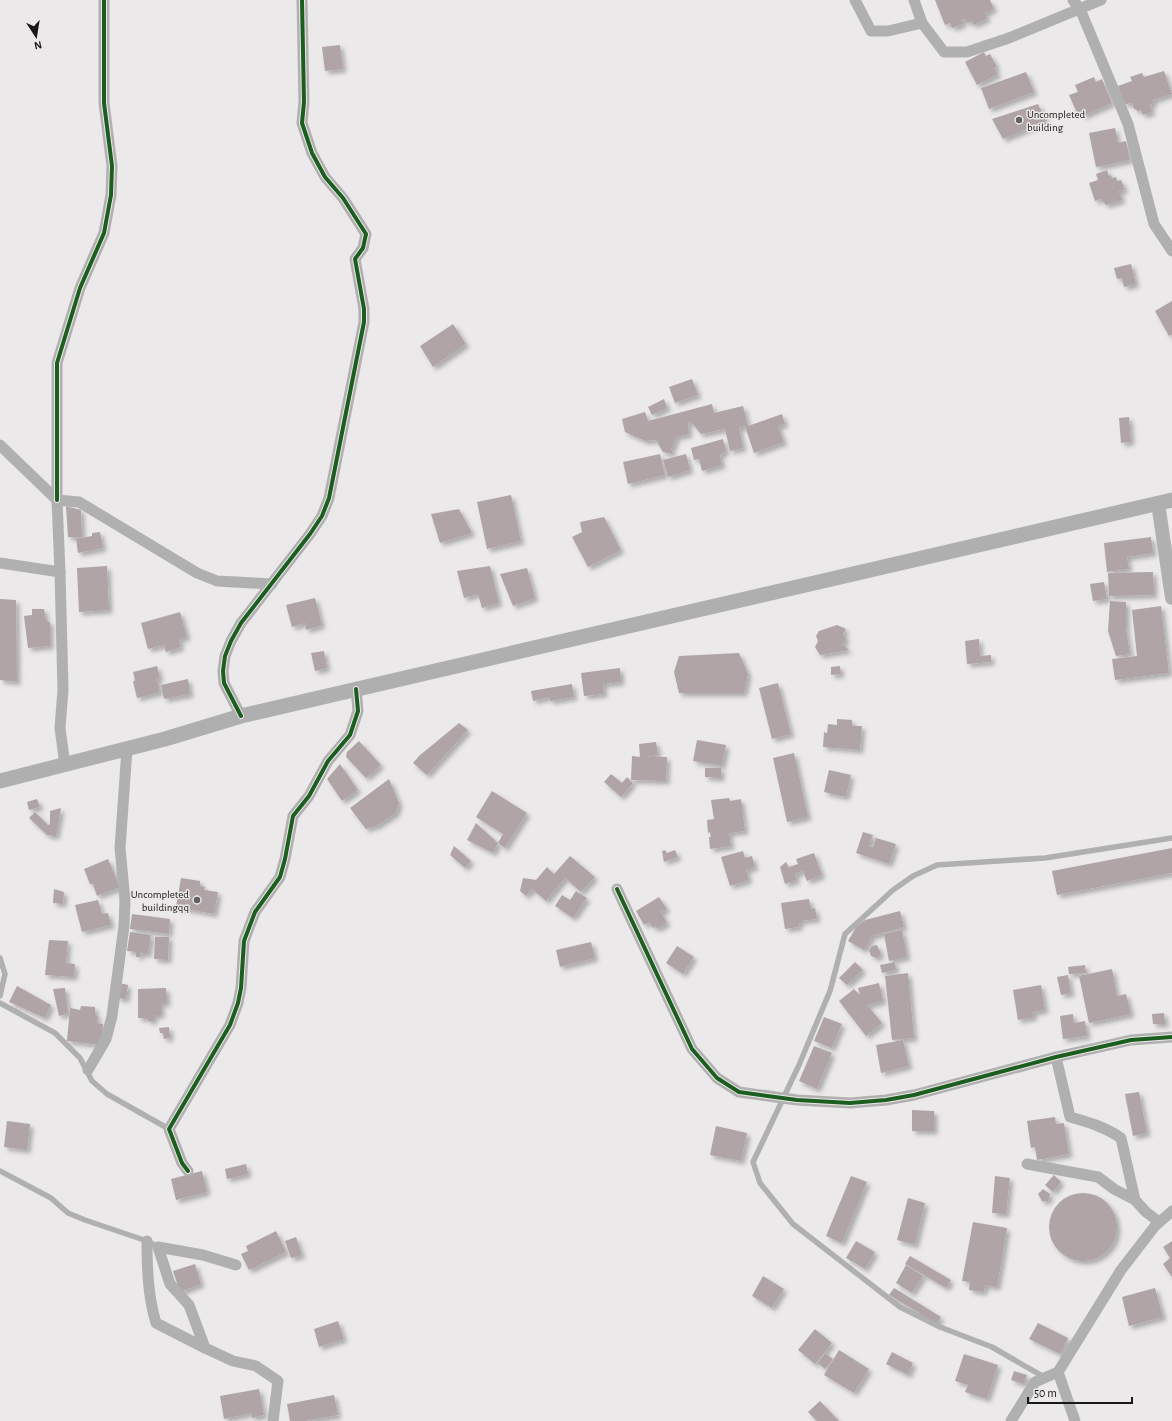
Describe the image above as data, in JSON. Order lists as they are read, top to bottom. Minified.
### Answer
{"places":["Uncompleted building","Uncompleted buildingqq"],"scale_bar":"50 m","north":"bottom"}
